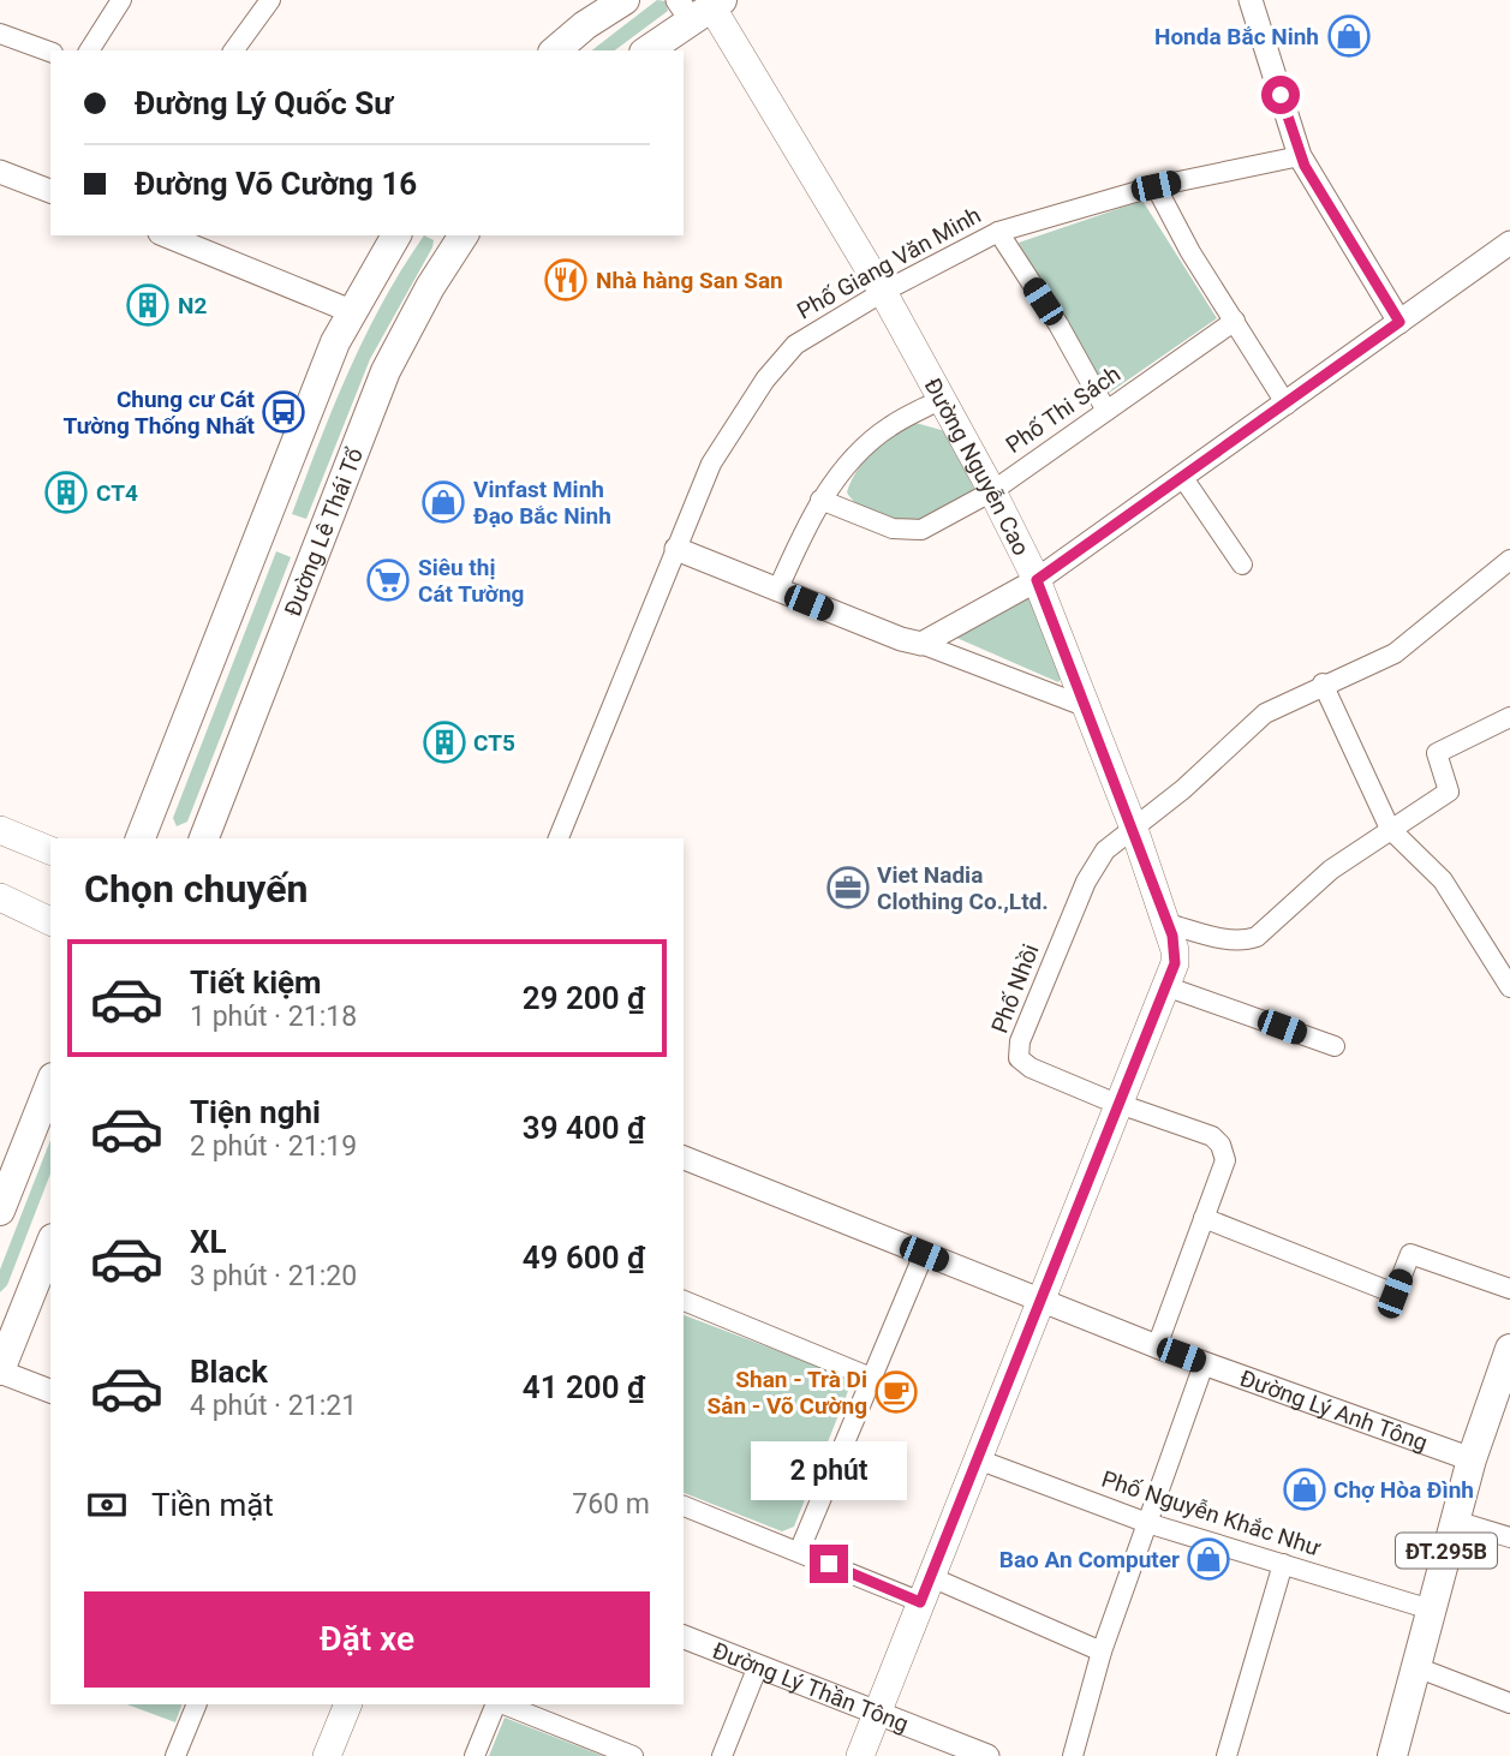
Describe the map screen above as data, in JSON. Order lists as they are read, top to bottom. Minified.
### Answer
{"streets":{"main road":["Đường Nguyễn Cao","Đường Lê Thái Tổ","ĐT.295B"],"street":["Phố Giang Văn Minh","Phố Thi Sách","Phố Nhồi","Đường Lý Anh Tông","Phố Nguyễn Khắc Như","Đường Lý Thần Tông"]},"crossings":[["Phố Giang Văn Minh","Đường Nguyễn Cao"],["Phố Thi Sách","Đường Nguyễn Cao"],["Đường Nguyễn Cao","Phố Nhồi"],["Đường Nguyễn Cao","Đường Lý Anh Tông"],["Đường Nguyễn Cao","Phố Nguyễn Khắc Như"],["Đường Nguyễn Cao","Đường Lý Thần Tông"],["Phố Nhồi","Đường Lý Anh Tông"],["Đường Lý Anh Tông","ĐT.295B"],["Phố Nguyễn Khắc Như","ĐT.295B"]],"places":{"shop":["Honda Bắc Ninh","Vinfast Minh Đạo Bắc Ninh","Chợ Hòa Đình","Bao An Computer"],"restaurant":["Nhà hàng San San"],"building":["N2","CT4","CT5"],"bus stop":["Chung cư Cát Tường Thống Nhất"],"supermarket":["Siêu thị Cát Tường"],"office":["Viet Nadia Clothing Co.,Ltd."],"cafe":["Shan - Trà Di Sản - Võ Cường"]},"page":{"banner":["Đường Lý Quốc Sư","Đường Võ Cường 16"],"heading":"Chọn chuyến","list":[{"name":"Tiết kiệm","note":"1 phút · 21:18","value":"29 200 ₫"},{"name":"Tiện nghi","note":"2 phút · 21:19","value":"39 400 ₫"},{"name":"XL","note":"3 phút · 21:20","value":"49 600 ₫"},{"name":"Black","note":"4 phút · 21:21","value":"41 200 ₫"}],"bubble":"2 phút","pay":["Tiền mặt","760 m"],"buttons":"Đặt xe"}}
